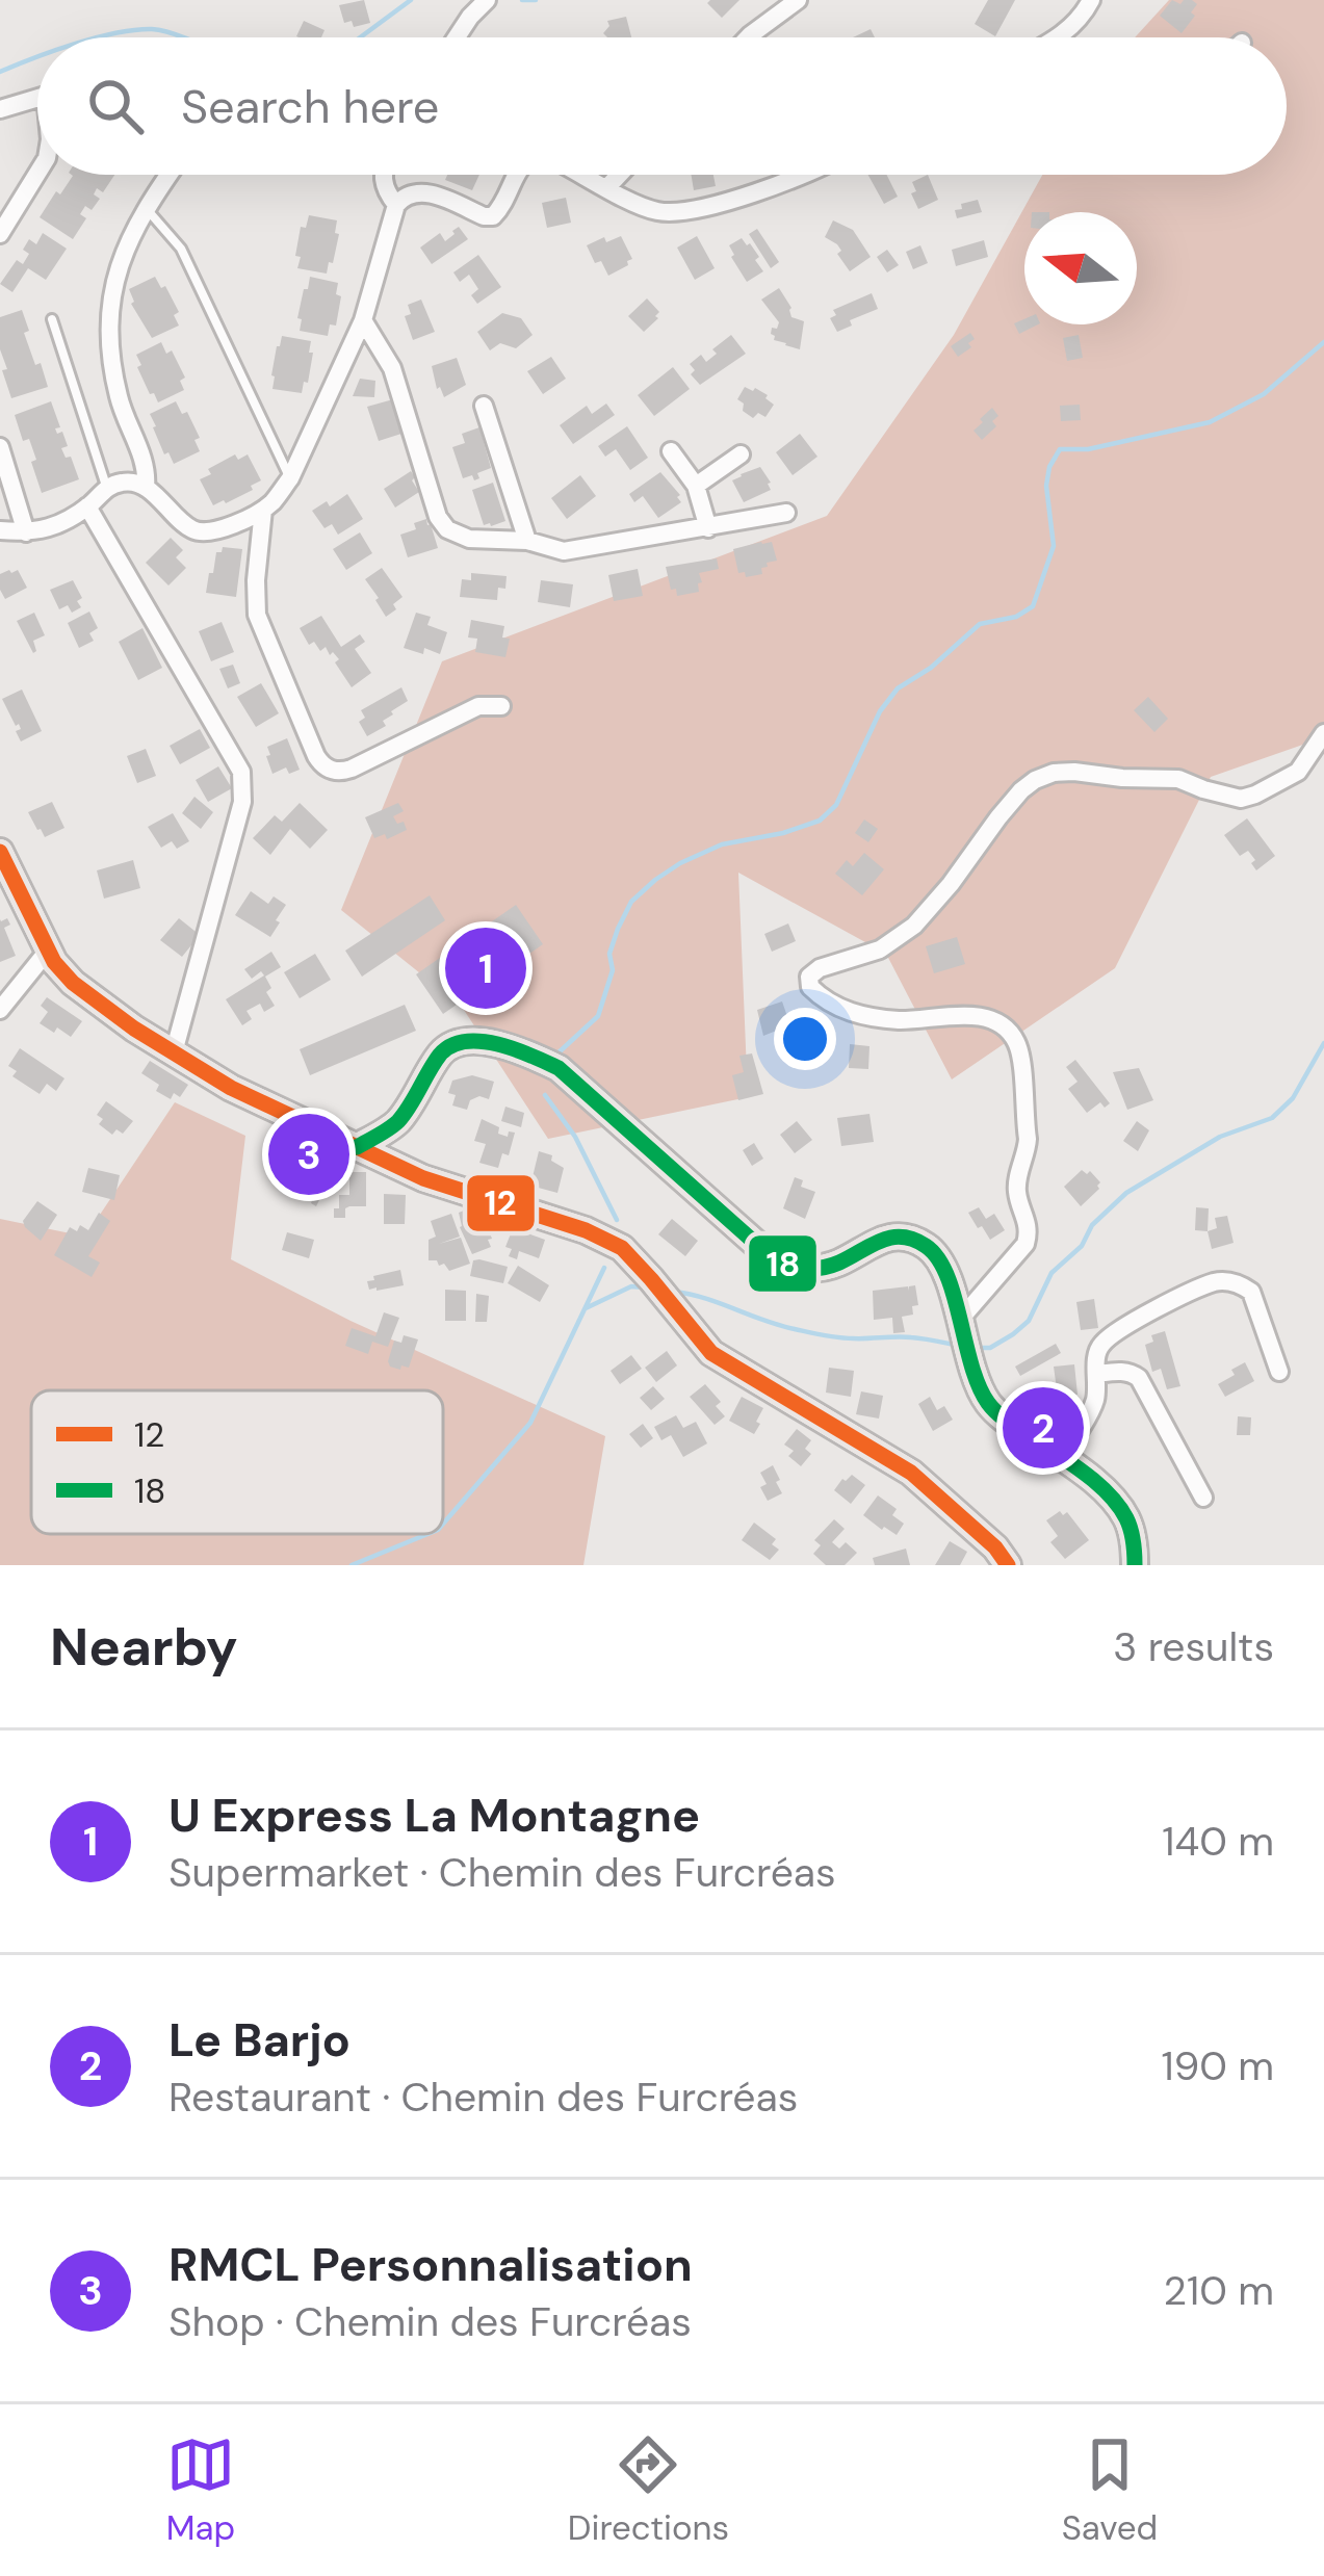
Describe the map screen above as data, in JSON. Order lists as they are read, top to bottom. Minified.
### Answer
{"lines":["transit line 12","transit line 18"],"legend":["12","18"],"north":"left","page":{"search":"Search here","pins":["1","3","2"],"heading":["Nearby","3 results"],"list":[{"mark":"1","name":"U Express La Montagne","note":"Supermarket · Chemin des Furcréas","value":"140 m"},{"mark":"2","name":"Le Barjo","note":"Restaurant · Chemin des Furcréas","value":"190 m"},{"mark":"3","name":"RMCL Personnalisation","note":"Shop · Chemin des Furcréas","value":"210 m"}],"nav":["Map","Directions","Saved"]}}
